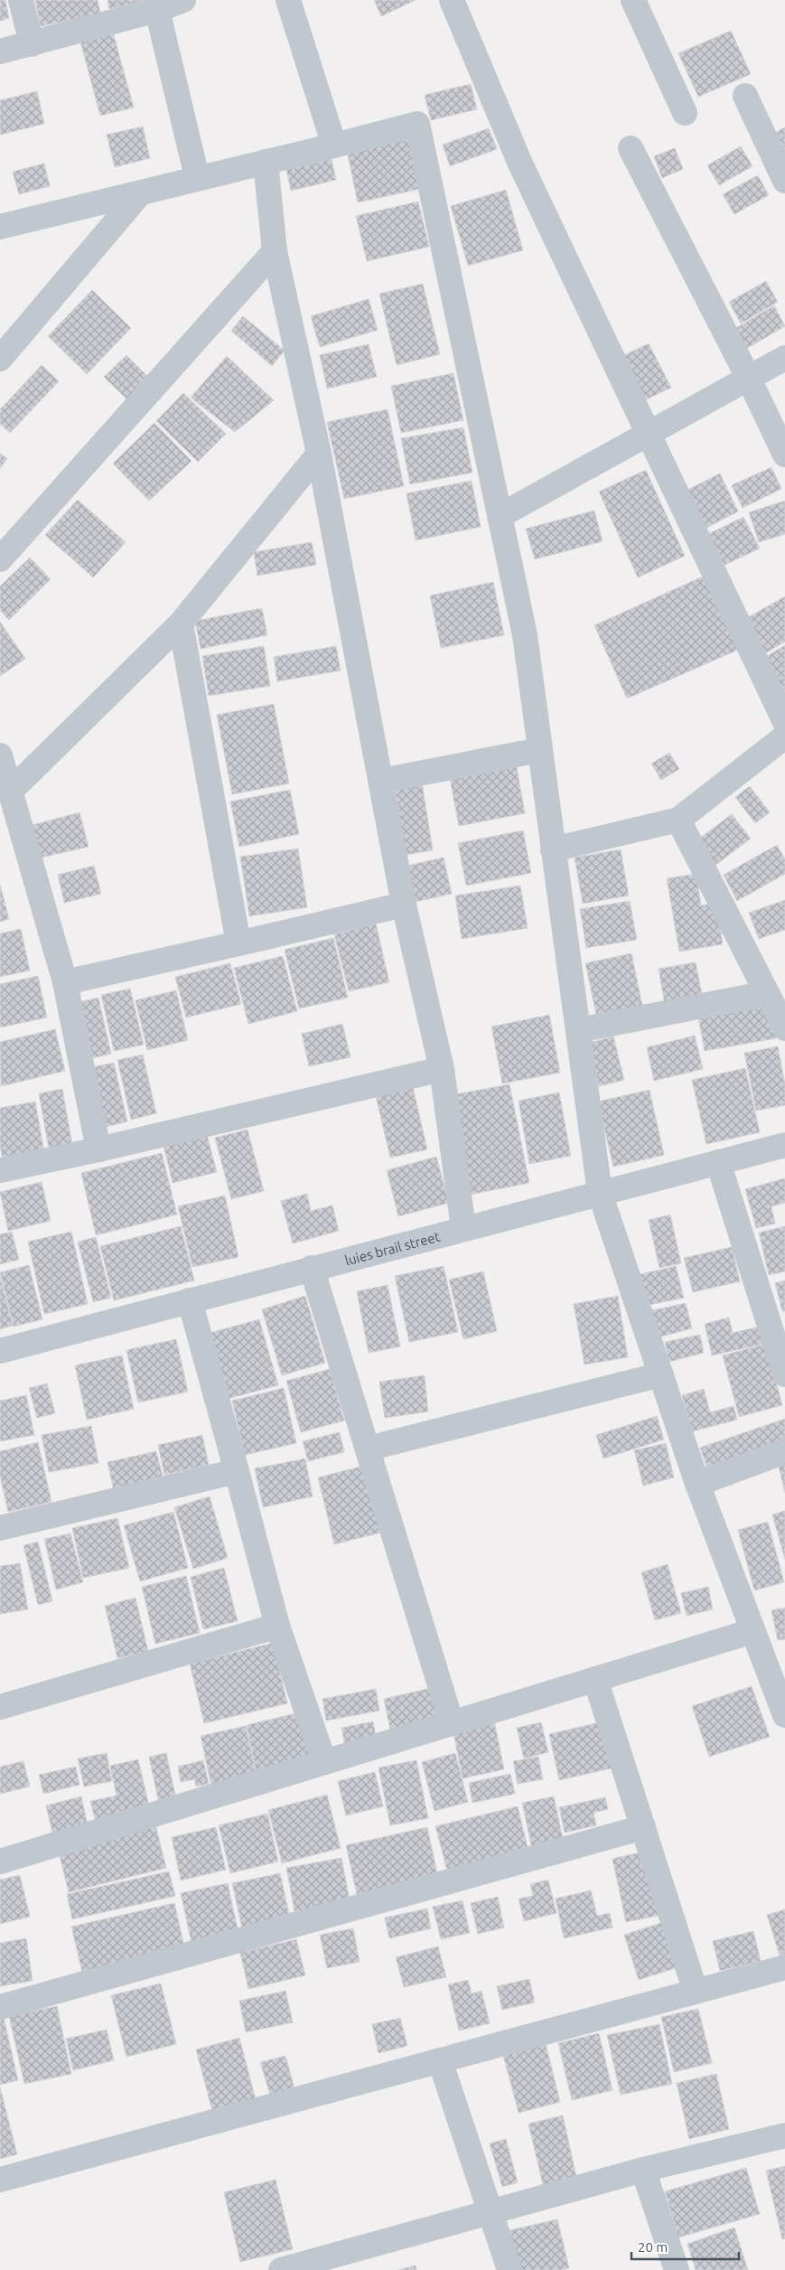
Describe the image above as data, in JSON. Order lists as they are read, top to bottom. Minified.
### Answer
{"streets":{"street":["luies brail street"]},"scale_bar":"20 m"}
